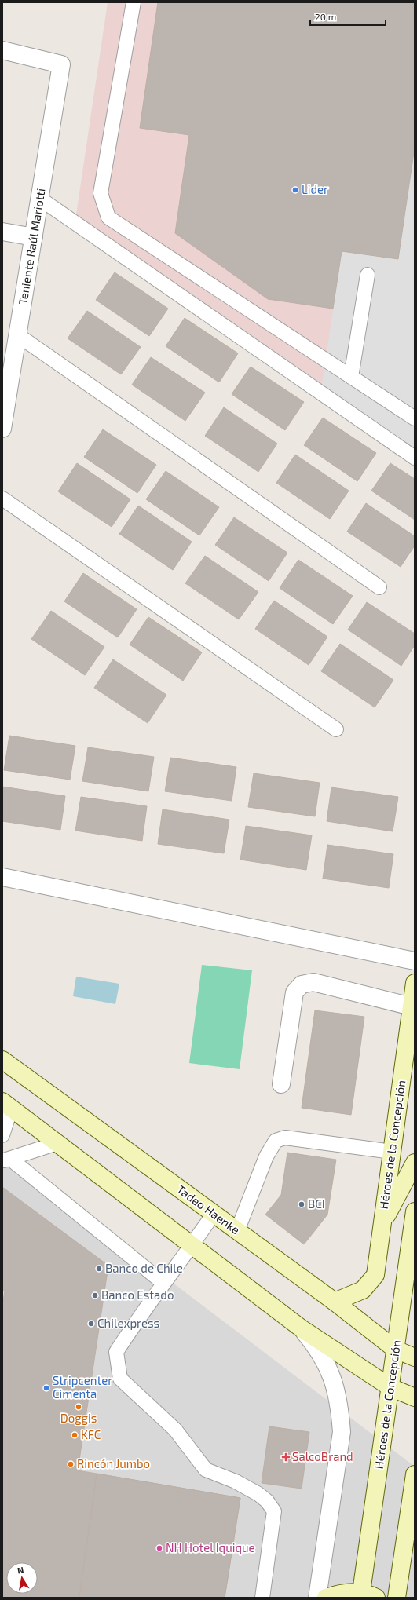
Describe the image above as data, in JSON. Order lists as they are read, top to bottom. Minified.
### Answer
{"streets":{"main road":["Héroes de la Concepción","Tadeo Haenke"],"street":["Teniente Raúl Mariotti"]},"crossings":[["Héroes de la Concepción","Tadeo Haenke"]],"places":{"other":["Lider","BCI","Banco de Chile","Banco Estado","Chilexpress","Stripcenter Cimenta","Doggis","KFC","Rincón Jumbo","NH Hotel Iquique"],"health":["SalcoBrand"]},"scale_bar":"20 m","north":"top"}
